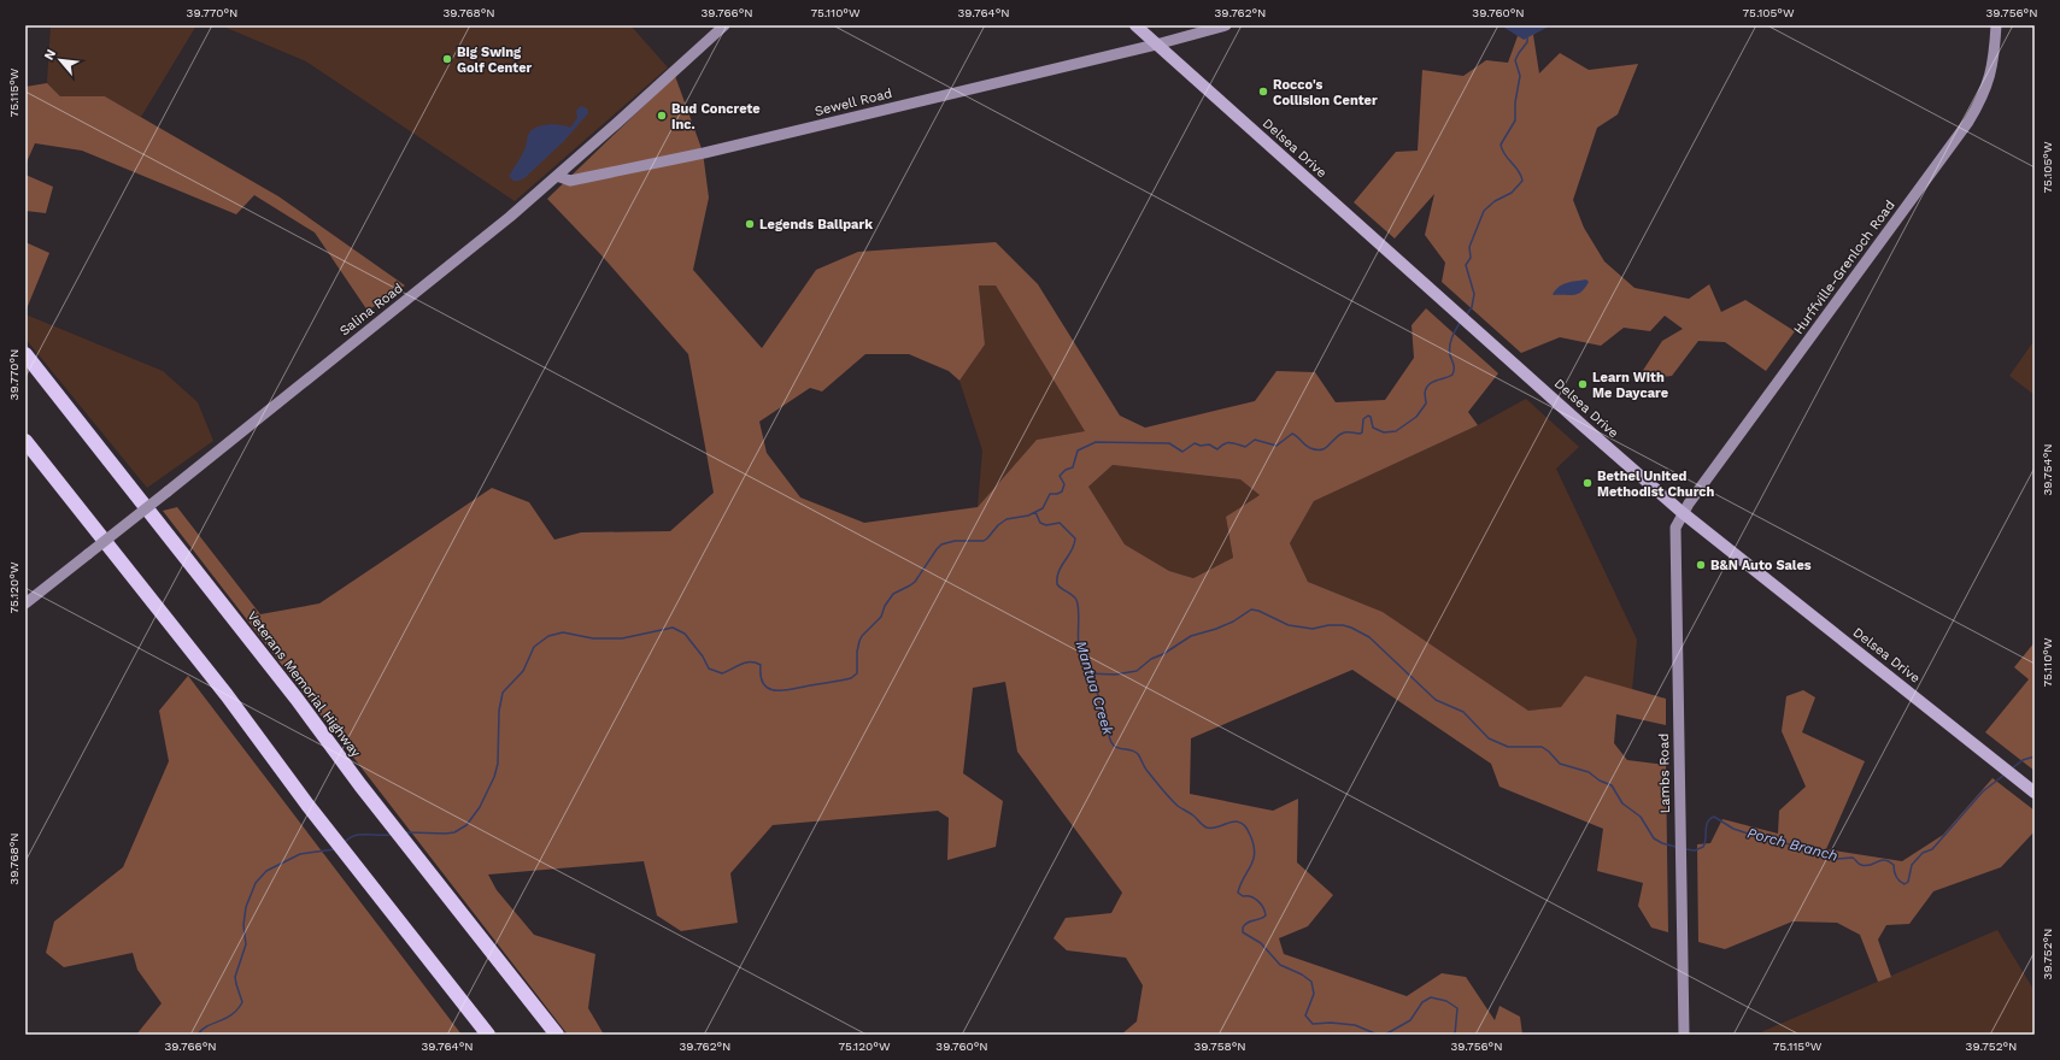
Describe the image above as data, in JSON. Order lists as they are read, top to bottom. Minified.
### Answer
{"streets":{"highway":["Veterans Memorial Highway"],"main road":["Sewell Road","Delsea Drive","Hurffville-Grenloch Road","Salina Road","Lambs Road"]},"crossings":[["Sewell Road","Delsea Drive"],["Sewell Road","Salina Road"],["Delsea Drive","Hurffville-Grenloch Road"],["Delsea Drive","Lambs Road"],["Hurffville-Grenloch Road","Lambs Road"]],"water":["Mantua Creek","Porch Branch"],"places":["Big Swing Golf Center","Rocco's Collision Center","Bud Concrete Inc.","Legends Ballpark","Learn With Me Daycare","Bethel United Methodist Church","B&N Auto Sales"],"north":"top left","coordinates":["39.770°N","39.768°N","39.766°N","75.110°W","39.764°N","39.762°N","39.760°N","75.105°W","39.756°N","75.115°W","39.754°N","75.120°W","39.752°N","39.758°N"]}
